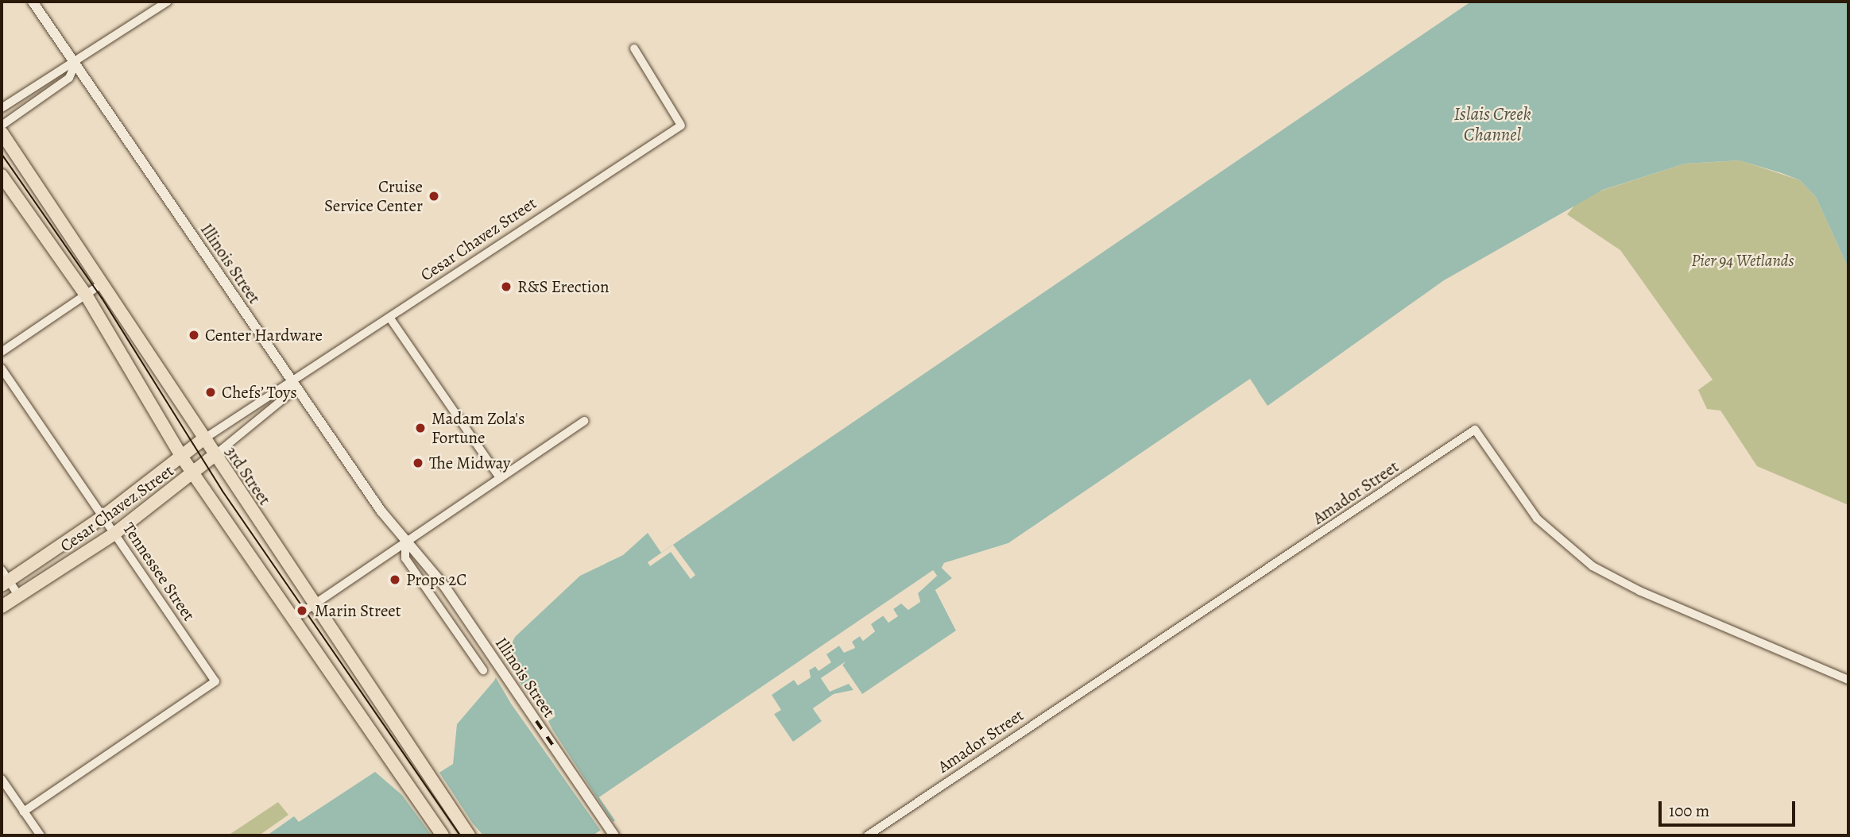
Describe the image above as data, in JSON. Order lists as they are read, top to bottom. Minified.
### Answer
{"streets":{"main road":["Cesar Chavez Street","3rd Street"],"street":["Illinois Street","Amador Street","Tennessee Street"]},"crossings":[["Cesar Chavez Street","Illinois Street"],["Cesar Chavez Street","3rd Street"],["Cesar Chavez Street","Tennessee Street"]],"water":["Islais Creek Channel"],"parks":["Pier 94 Wetlands"],"places":["Cruise Service Center","R&S Erection","Center Hardware","Chefs’ Toys","Madam Zola's Fortune","The Midway","Props 2C","Marin Street"],"scale_bar":"100 m"}
